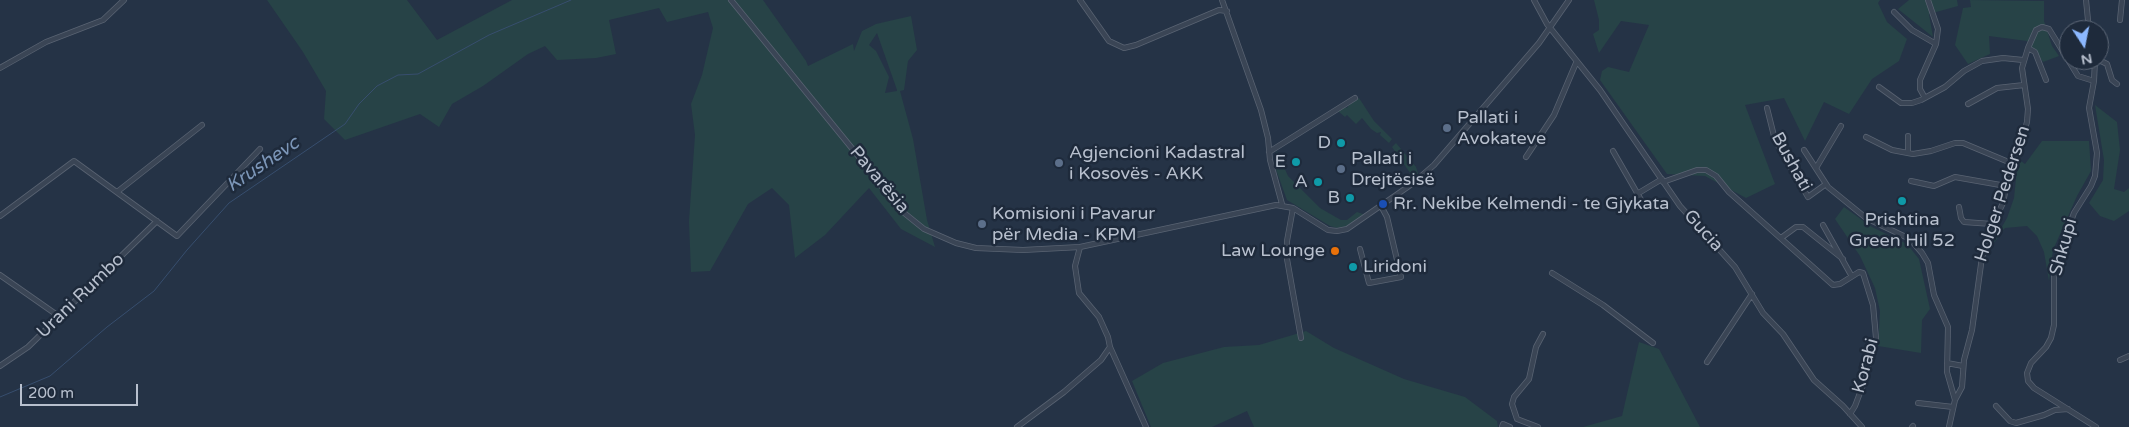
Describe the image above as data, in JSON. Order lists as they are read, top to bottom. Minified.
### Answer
{"streets":{"street":["Bushati","Pavarësia","Holger Pedersen","Gucia","Shkupi","Urani Rumbo","Korabi"]},"crossings":[["Holger Pedersen","Shkupi"],["Gucia","Korabi"]],"water":["Krushevc"],"places":["Pallati i Avokateve","D","E","Agjencioni Kadastral i Kosovës - AKK","Pallati i Drejtësisë","A","B","Prishtina Green Hil 52","Rr. Nekibe Kelmendi - te Gjykata","Komisioni i Pavarur për Media - KPM","Law Lounge","Liridoni"],"scale_bar":"200 m","north":"bottom"}
